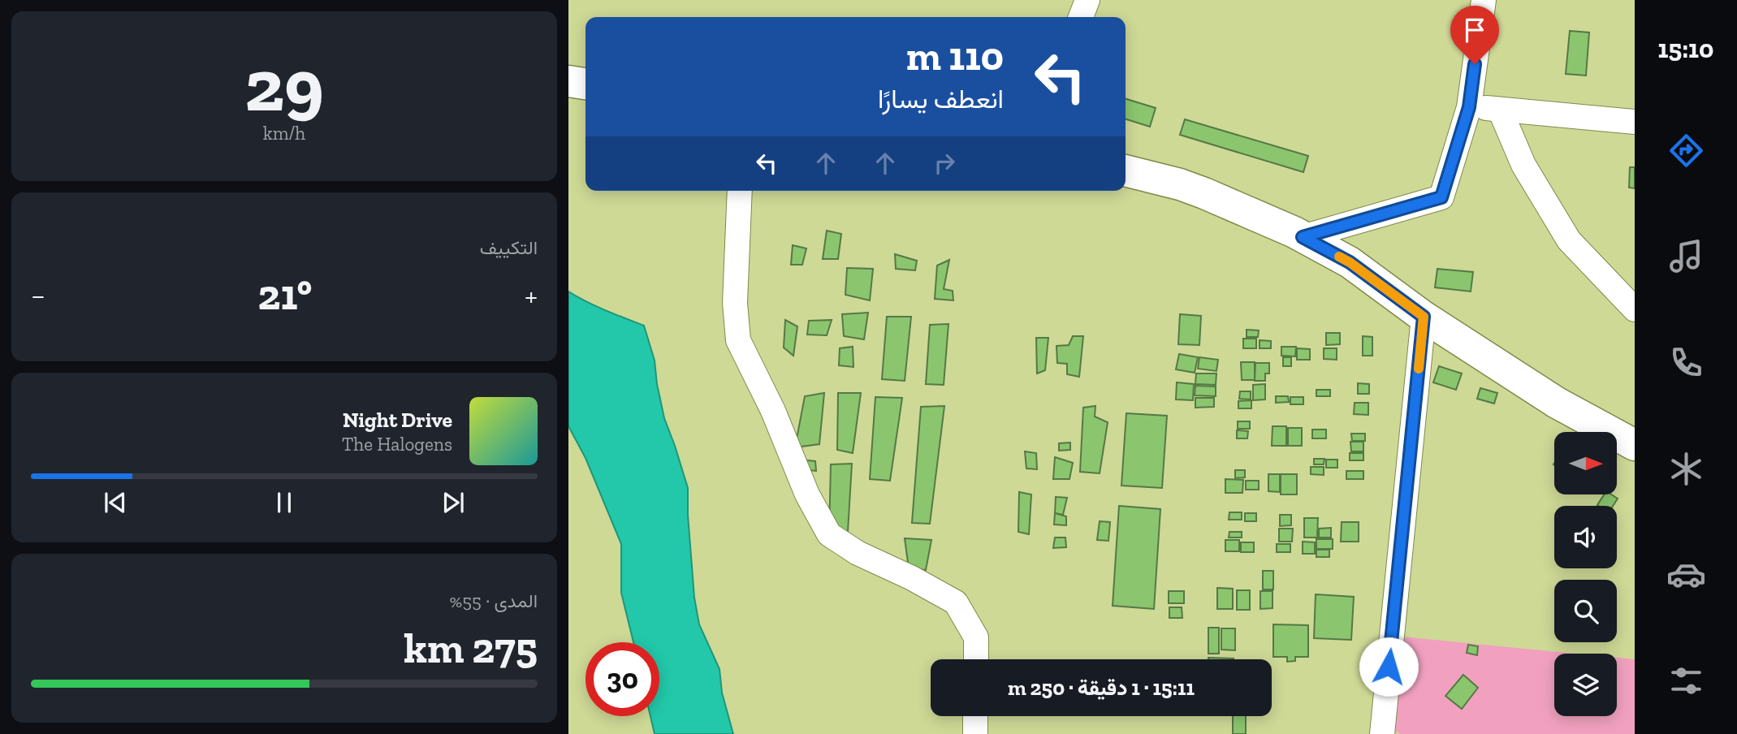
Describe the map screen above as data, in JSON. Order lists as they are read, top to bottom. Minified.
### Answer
{"north":"right","page":{"tabs":"15:10","tile":[["29","km/h"],"التكييف",["المدى · 55%","275 km"]],"turn":["110 m","انعطف يسارًا"],"heat":["−","21°","+"],"song":["Night Drive","The Halogens"],"limit":"30","trip":"15:11 · 1 دقيقة · 250 m"}}
